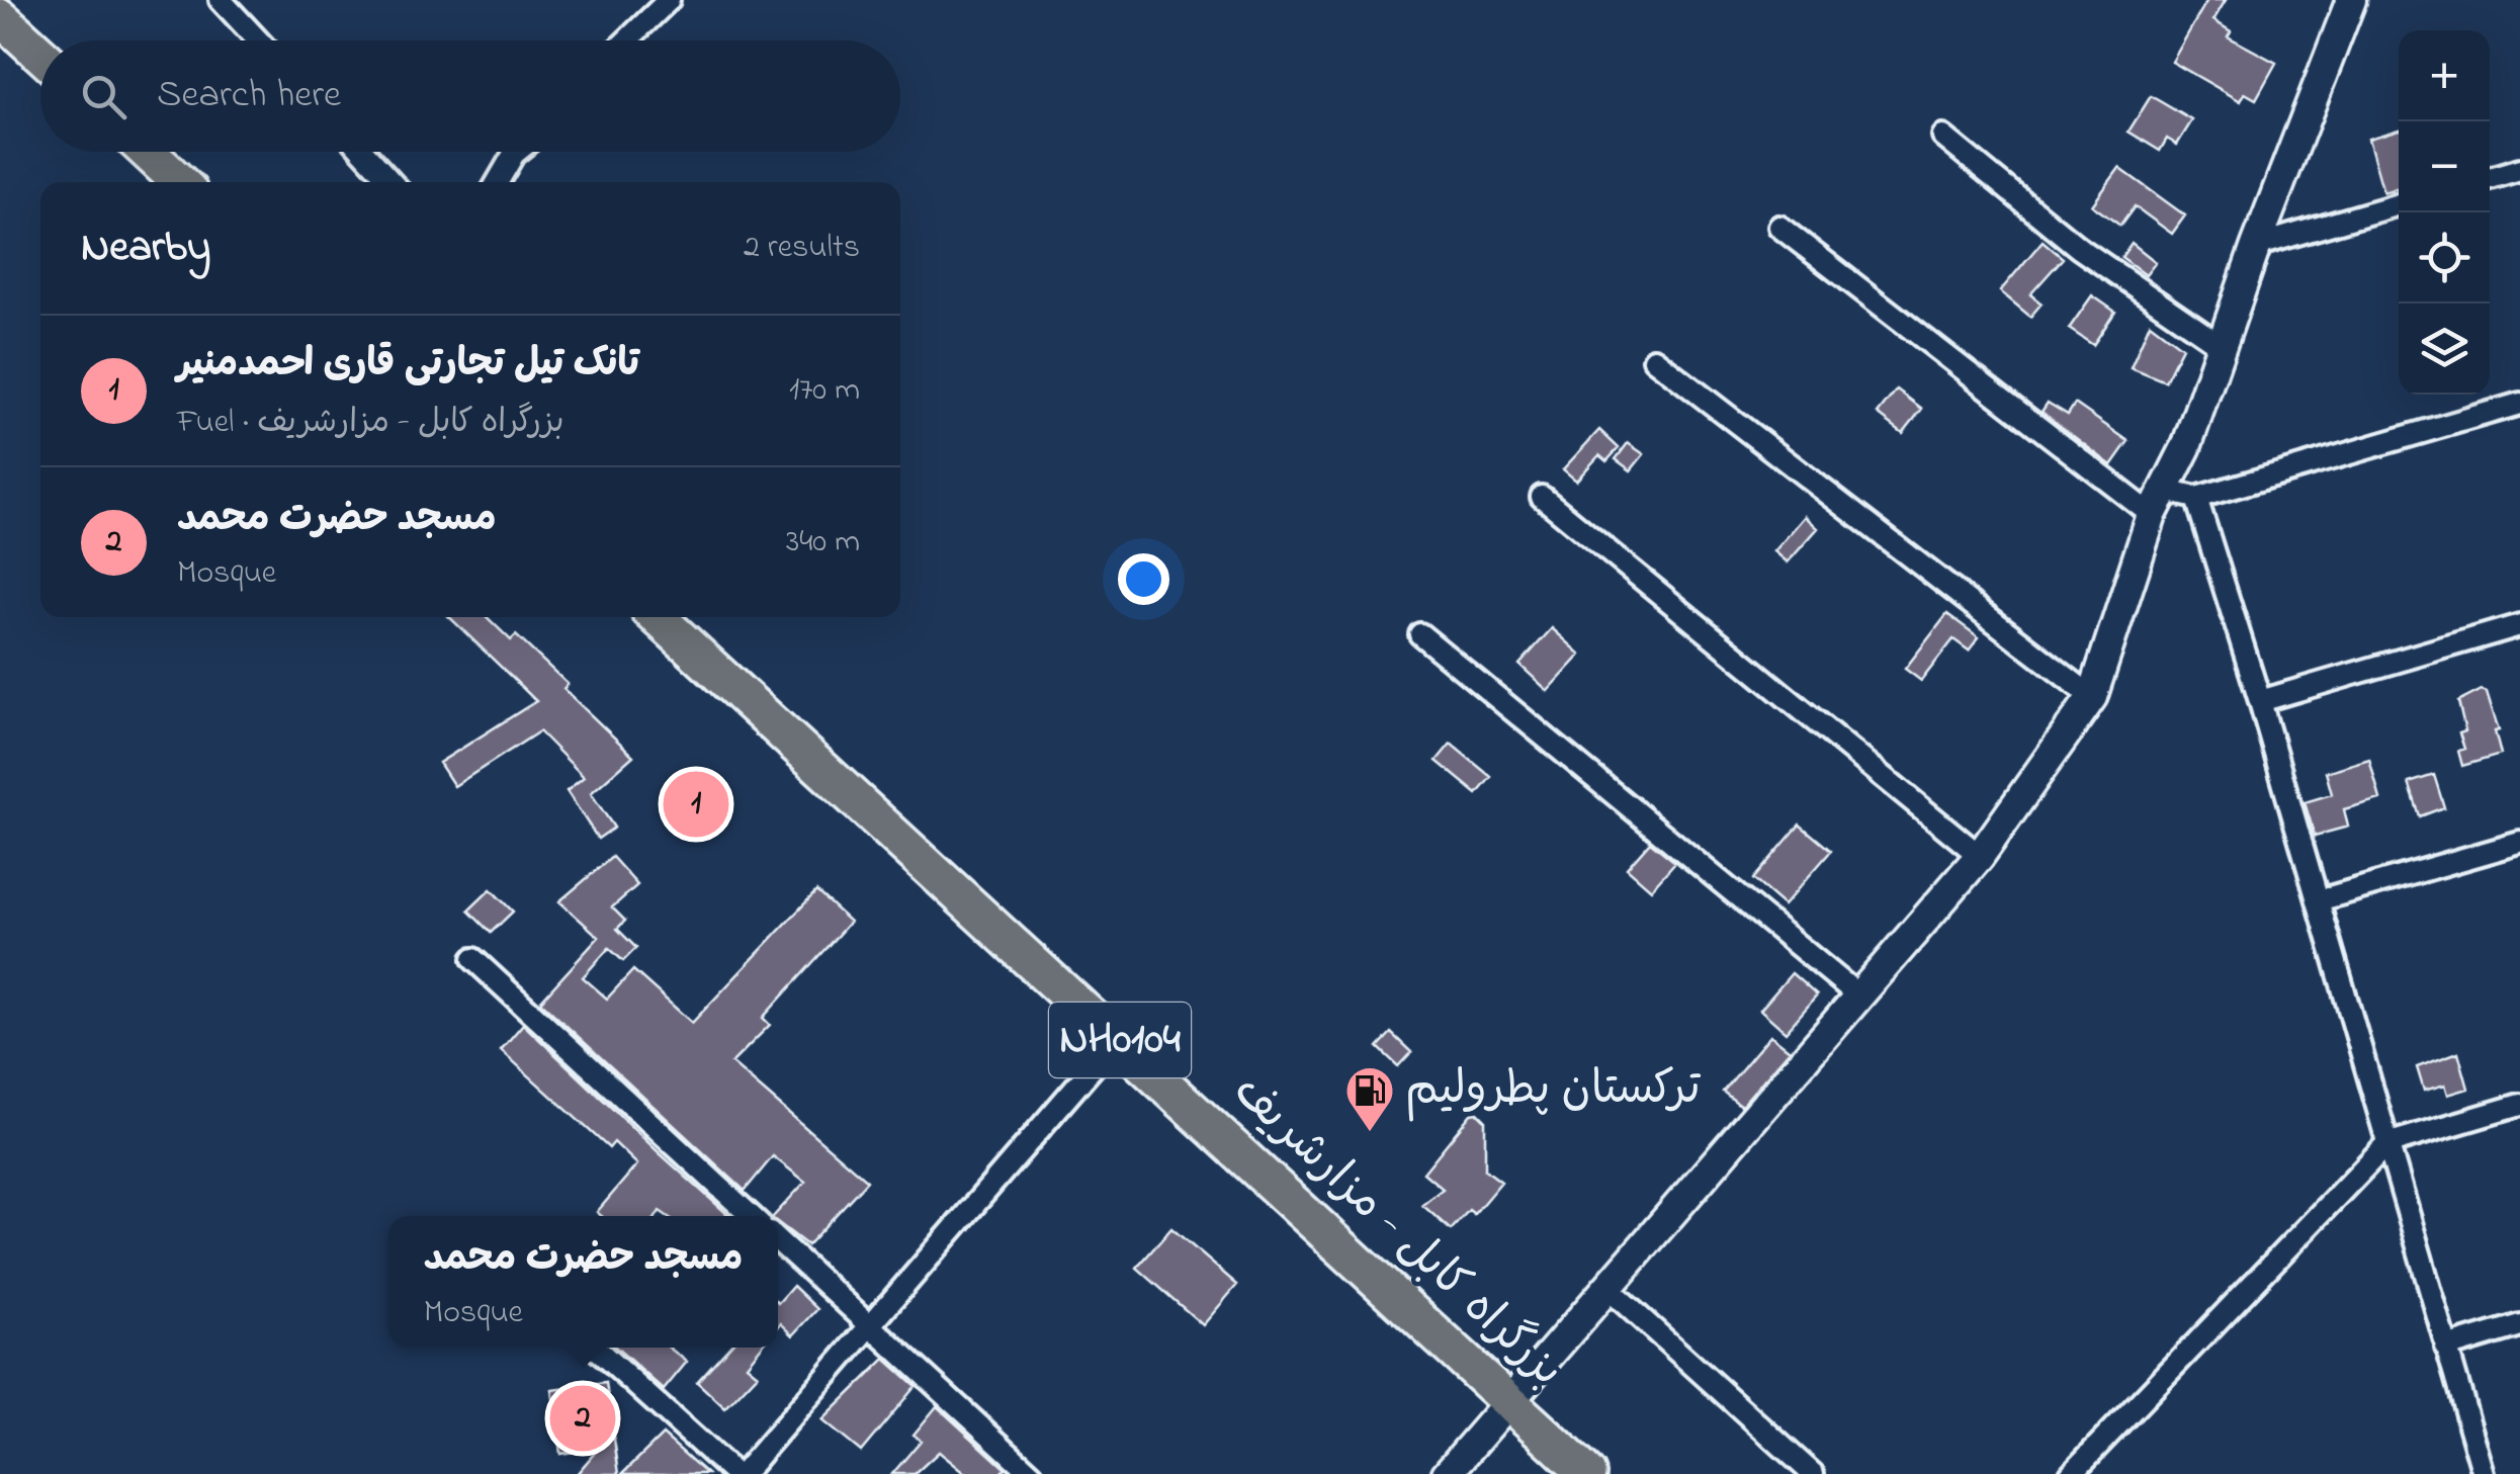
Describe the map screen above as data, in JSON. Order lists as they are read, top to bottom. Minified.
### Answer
{"streets":{"highway":["NH0104","بزرگراه کابل - مزارشریف"]},"places":{"fuel station":["ترکستان پطرولیم"]},"page":{"map_buttons":["+","−"],"search":"Search here","heading":["Nearby","2 results"],"list":[{"mark":"1","name":"تانک تیل تجارتی قاری احمدمنیر","note":"Fuel · بزرگراه کابل - مزارشریف","value":"170 m"},{"mark":"2","name":"مسجد حضرت محمد","note":"Mosque","value":"340 m"}],"pins":["1","2"],"popup":["مسجد حضرت محمد","Mosque"]}}
